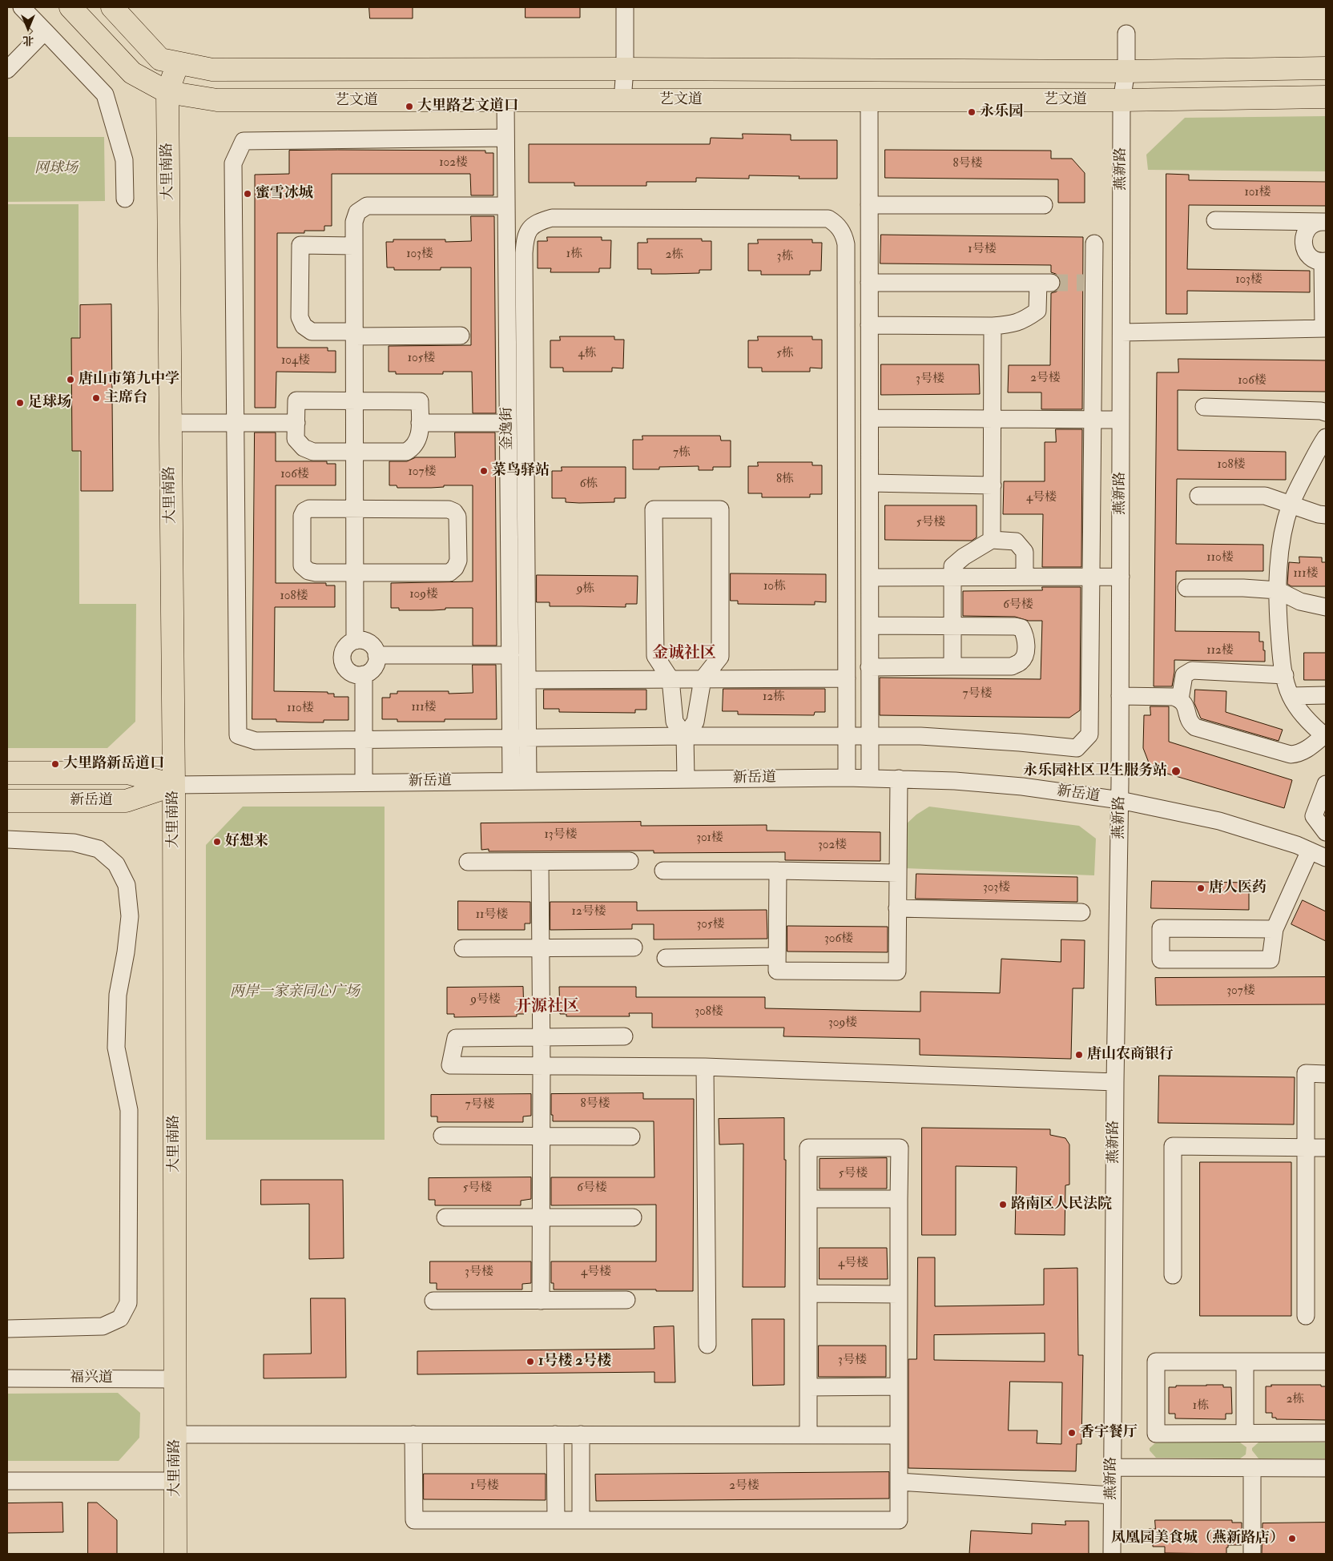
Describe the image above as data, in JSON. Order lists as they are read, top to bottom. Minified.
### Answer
{"streets":{"main road":["艺文道","大里南路","新岳道"],"street":["燕新路","金逸街","福兴道"]},"crossings":[["艺文道","燕新路"],["艺文道","大里南路"],["艺文道","金逸街"],["燕新路","新岳道"],["大里南路","新岳道"],["大里南路","福兴道"],["金逸街","新岳道"]],"districts":["金诚社区","开源社区"],"parks":["网球场","两岸一家亲同心广场"],"places":["大里路艺文道口","永乐园","蜜雪冰城","唐山市第九中学","主席台","足球场","菜鸟驿站","大里路新岳道口","永乐园社区卫生服务站","好想来","唐人医药","唐山农商银行","路南区人民法院","1号楼 2号楼","香宇餐厅","凤凰园美食城（燕新路店）"],"house_numbers":["102楼","8号楼","101楼","1号楼","103楼","1栋","2栋","3栋","103楼","4栋","5栋","105楼","104楼","2号楼","3号楼","106楼","7栋","108楼","107楼","106楼","8栋","6栋","4号楼","5号楼","110楼","111楼","10栋","9栋","109楼","108楼","6号楼","112楼","7号楼","12栋","111楼","110楼","13号楼","301楼","302楼","303楼","12号楼","11号楼","305楼","306楼","307楼","9号楼","308楼","309楼","8号楼","7号楼","5号楼","5号楼","6号楼","4号楼","3号楼","4号楼","3号楼","2栋","1栋","1号楼","2号楼"],"north":"bottom"}
